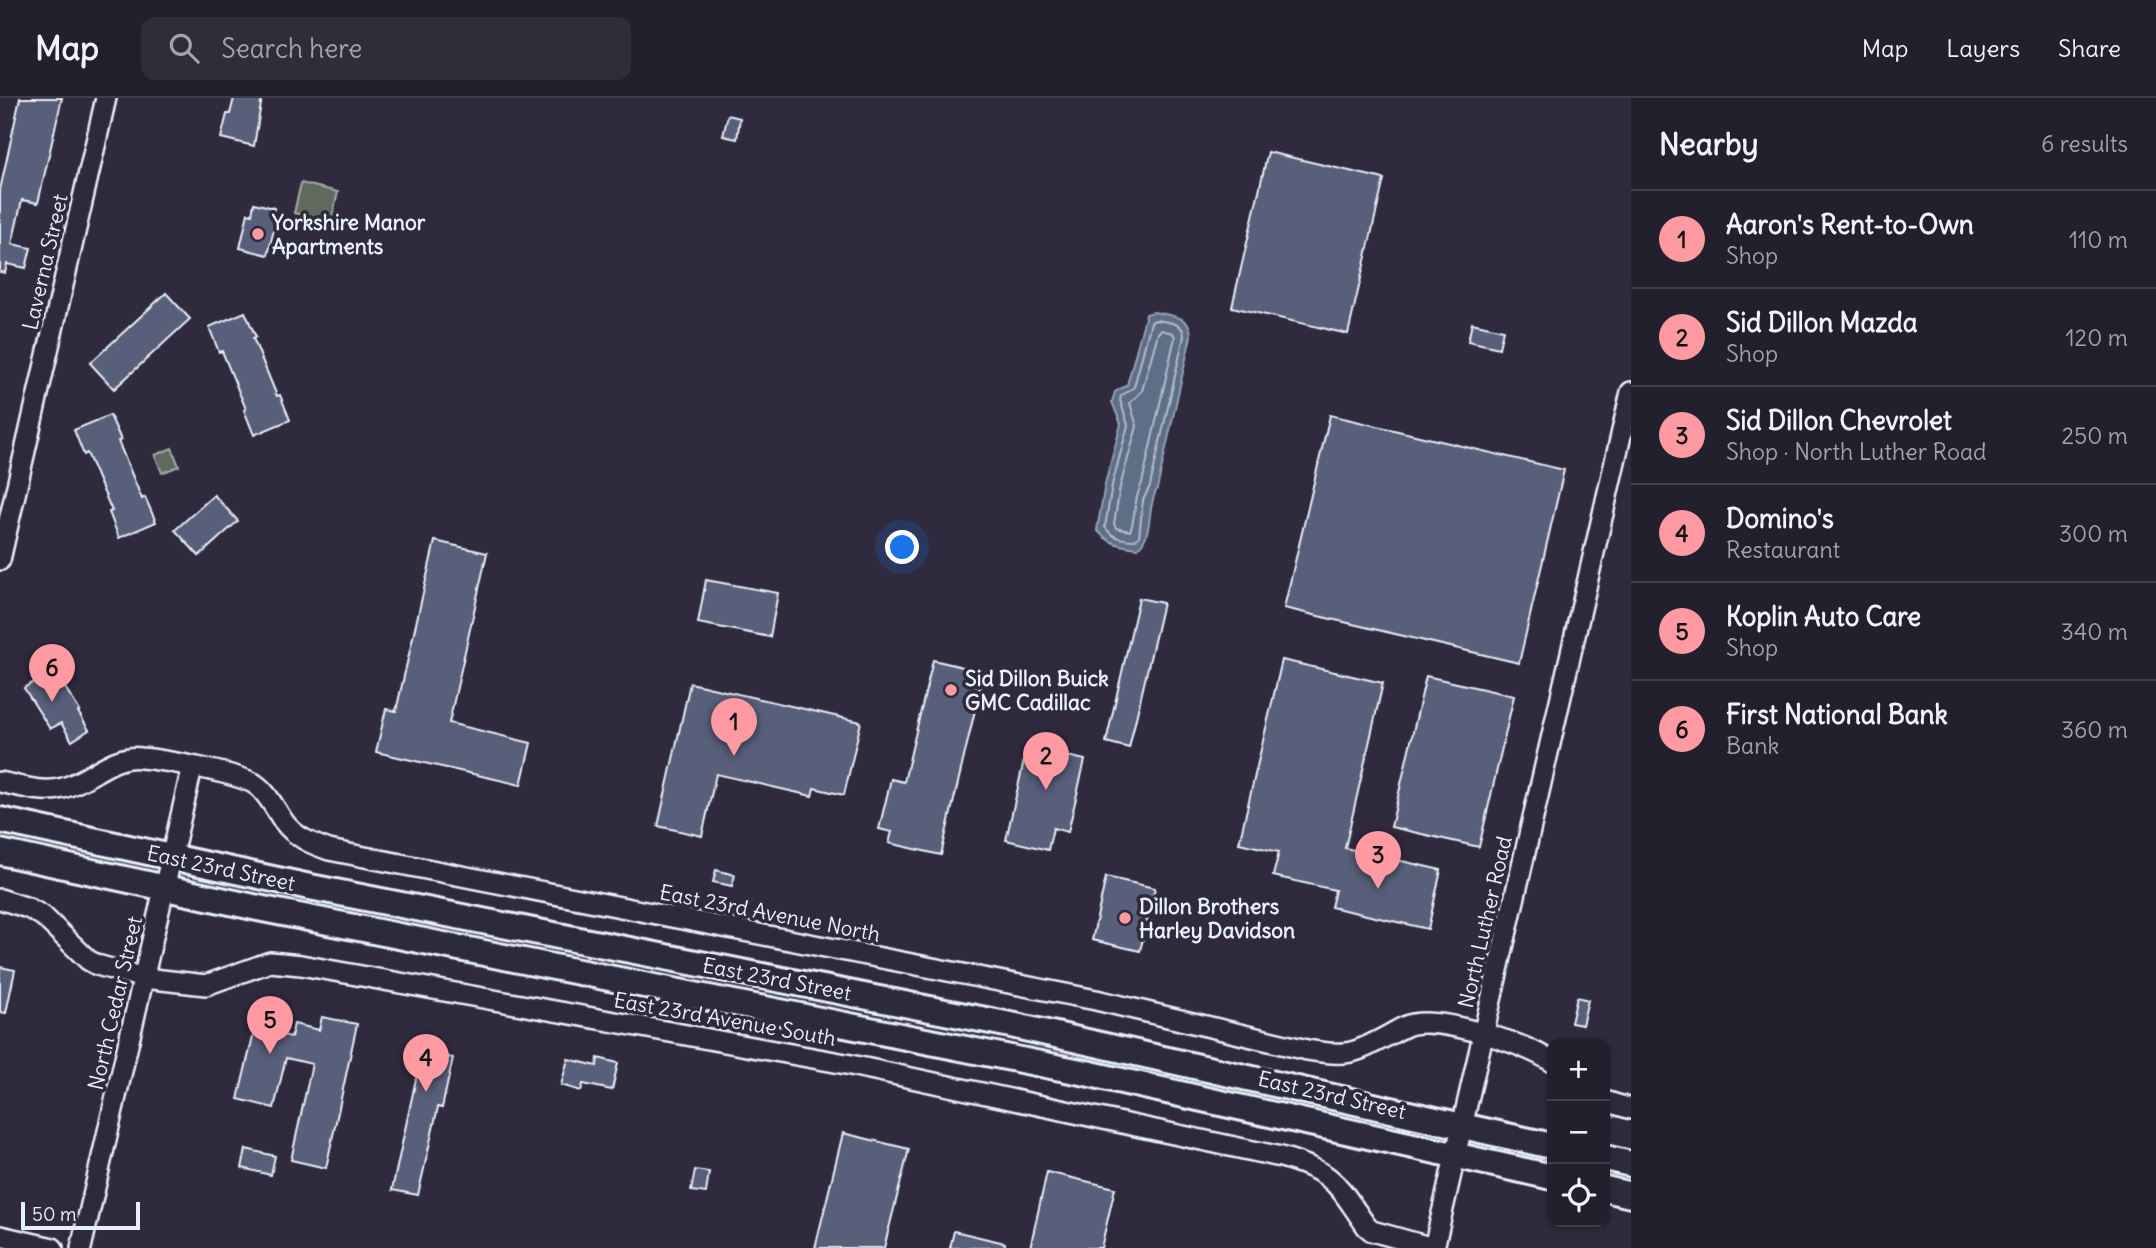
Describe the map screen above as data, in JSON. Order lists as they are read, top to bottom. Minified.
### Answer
{"streets":{"main road":["East 23rd Street"],"street":["Laverna Street","East 23rd Avenue North","North Luther Road","North Cedar Street","East 23rd Avenue South"]},"crossings":[["East 23rd Street","North Luther Road"],["East 23rd Street","North Cedar Street"],["East 23rd Avenue North","North Luther Road"],["East 23rd Avenue North","North Cedar Street"],["North Luther Road","East 23rd Avenue South"],["North Cedar Street","East 23rd Avenue South"]],"places":["Yorkshire Manor Apartments","Sid Dillon Buick GMC Cadillac","Dillon Brothers Harley Davidson"],"scale_bar":"50 m","page":{"header":"Map","search":"Search here","nav":["Map","Layers","Share"],"heading":["Nearby","6 results"],"list":[{"mark":"1","name":"Aaron's Rent-to-Own","note":"Shop","value":"110 m"},{"mark":"2","name":"Sid Dillon Mazda","note":"Shop","value":"120 m"},{"mark":"3","name":"Sid Dillon Chevrolet","note":"Shop · North Luther Road","value":"250 m"},{"mark":"4","name":"Domino's","note":"Restaurant","value":"300 m"},{"mark":"5","name":"Koplin Auto Care","note":"Shop","value":"340 m"},{"mark":"6","name":"First National Bank","note":"Bank","value":"360 m"}],"pins":["6","1","2","3","5","4"],"map_buttons":["+","−"],"scale":"50 m"}}
